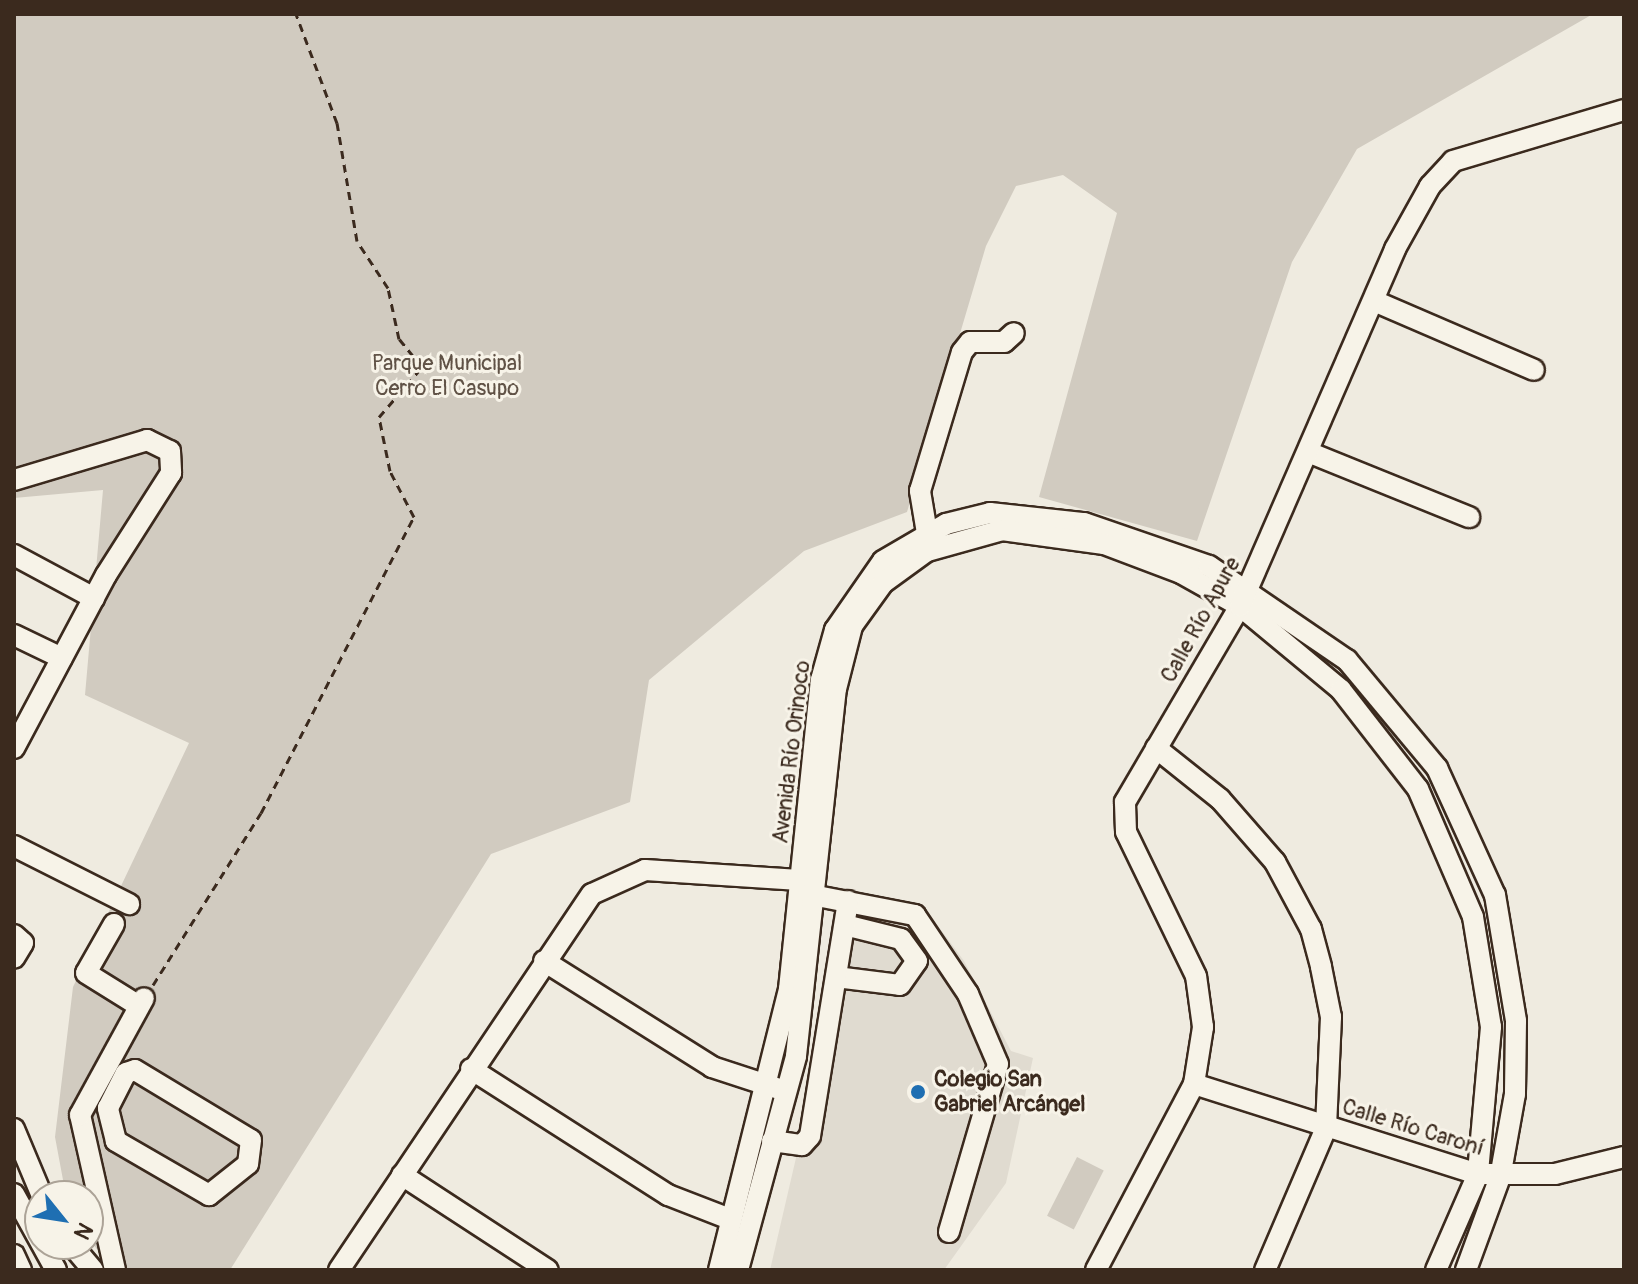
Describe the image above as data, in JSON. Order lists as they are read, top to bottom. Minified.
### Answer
{"streets":{"street":["Calle Río Apure","Avenida Río Orinoco","Calle Río Caroní"]},"crossings":[["Calle Río Apure","Avenida Río Orinoco"],["Calle Río Apure","Calle Río Caroní"],["Avenida Río Orinoco","Calle Río Caroní"]],"parks":["Parque Municipal Cerro El Casupo"],"places":["Colegio San Gabriel Arcángel"],"north":"bottom right"}
